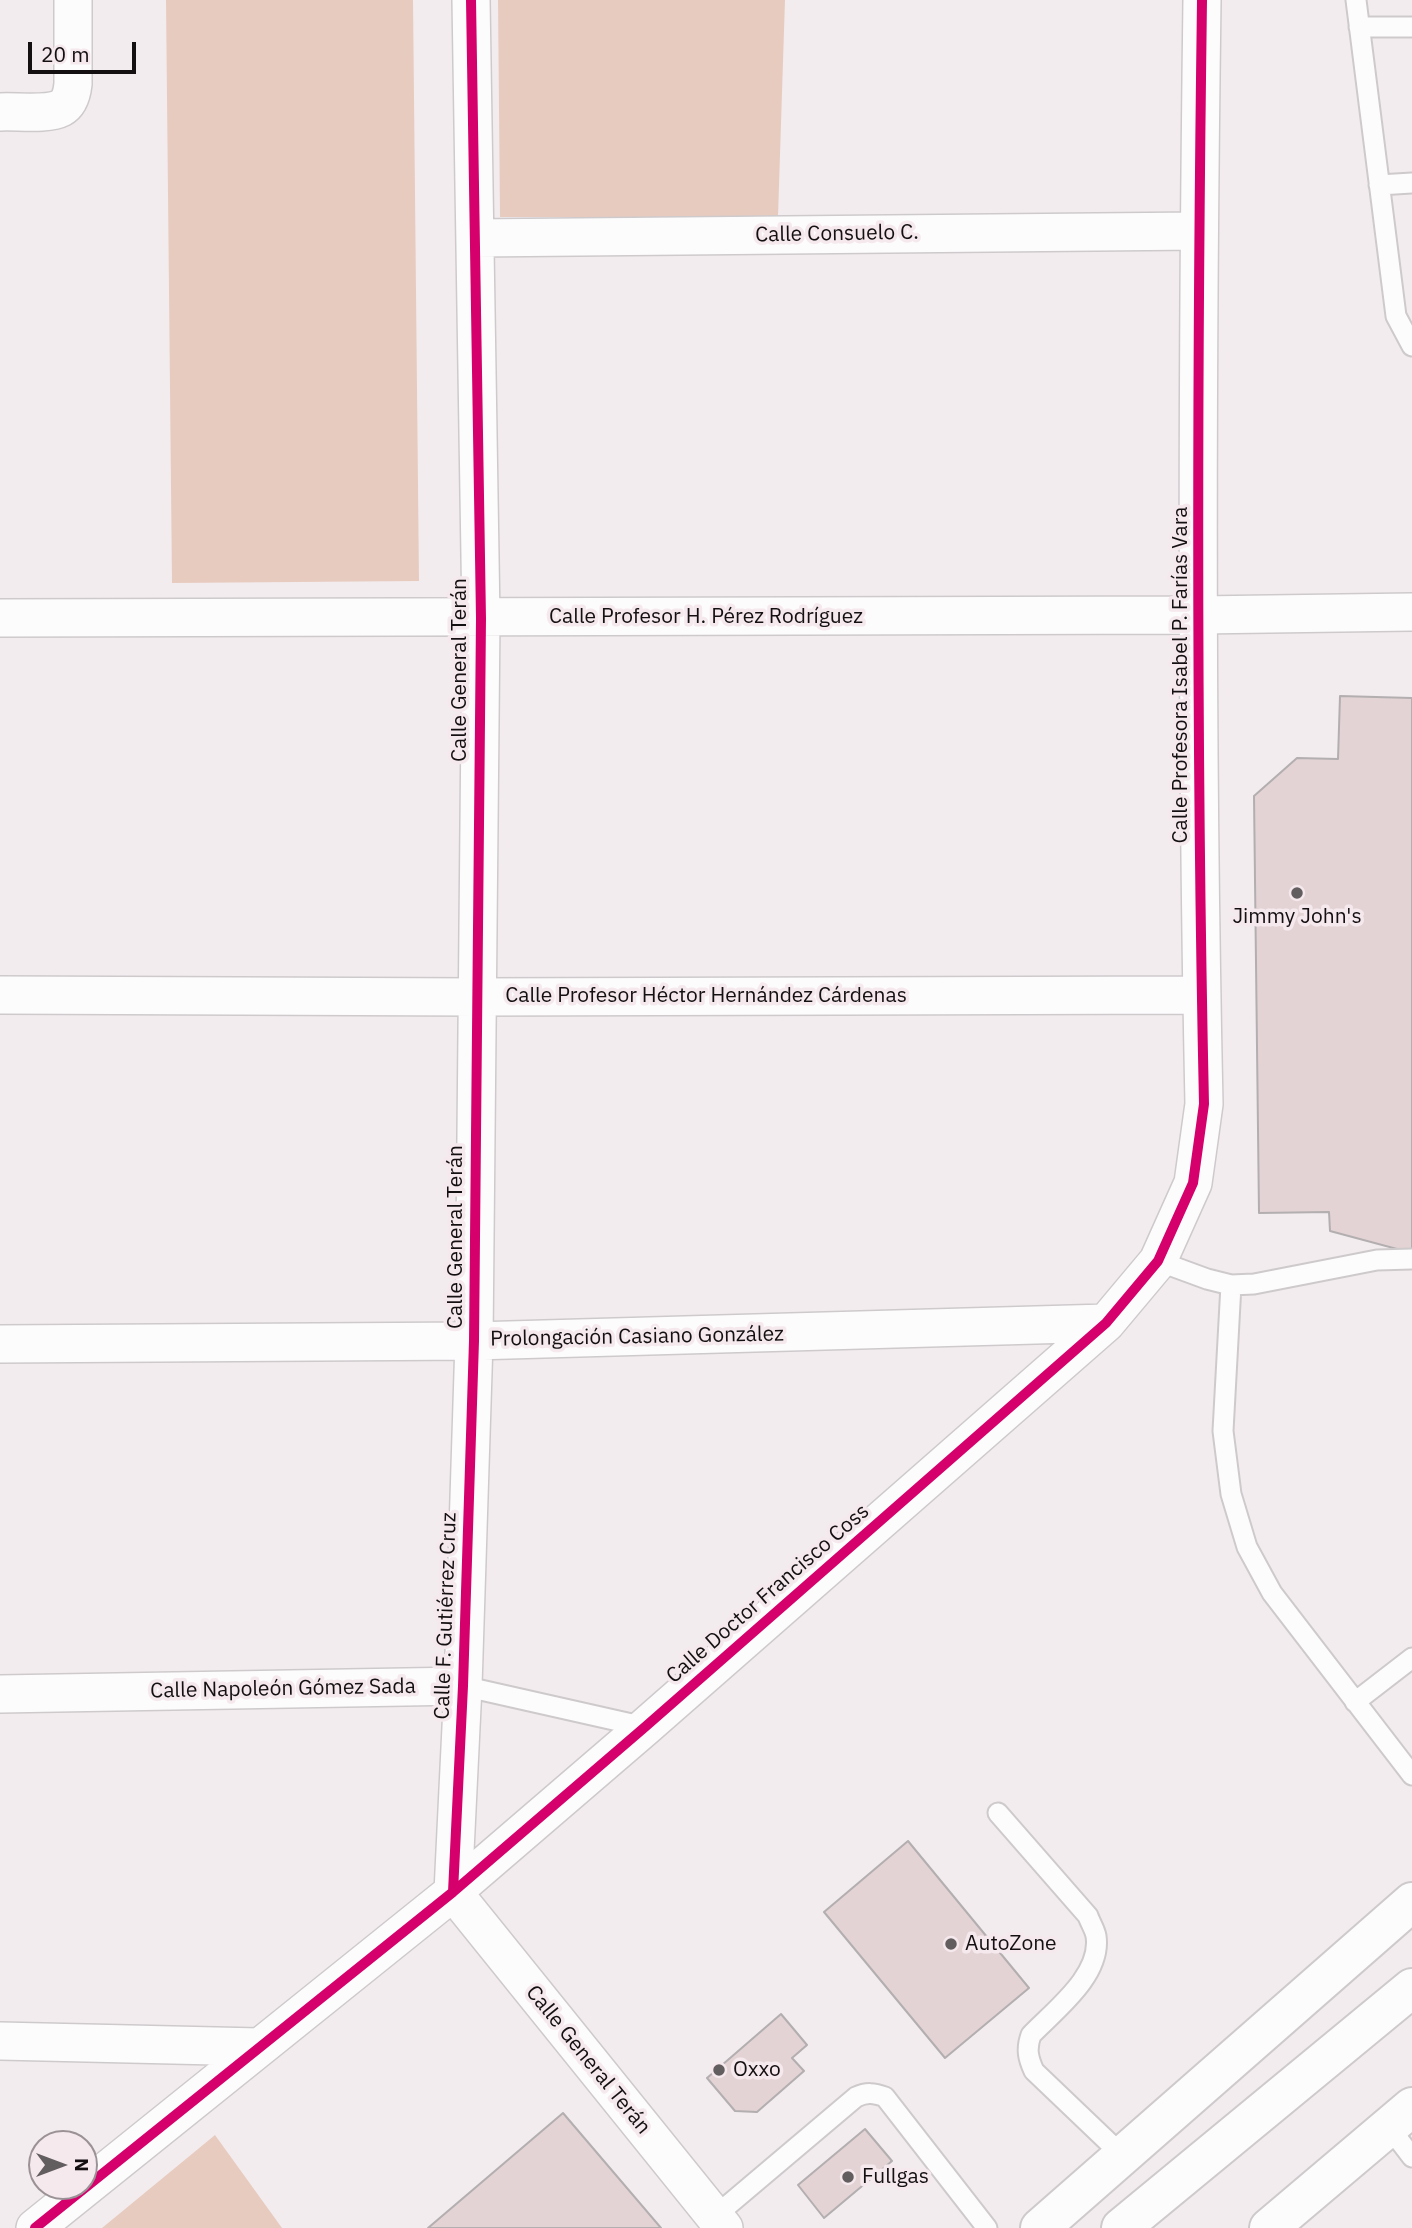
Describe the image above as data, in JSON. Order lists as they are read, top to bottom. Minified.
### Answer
{"streets":{"street":["Calle Consuelo C.","Calle Profesor H. Pérez Rodríguez","Calle General Terán","Calle Profesora Isabel P. Farías Vara","Calle Profesor Héctor Hernández Cárdenas","Prolongación Casiano González","Calle Doctor Francisco Coss","Calle F. Gutiérrez Cruz","Calle Napoleón Gómez Sada"]},"crossings":[["Calle Consuelo C.","Calle General Terán"],["Calle Consuelo C.","Calle Profesora Isabel P. Farías Vara"],["Calle Profesor H. Pérez Rodríguez","Calle General Terán"],["Calle Profesor H. Pérez Rodríguez","Calle Profesora Isabel P. Farías Vara"],["Calle General Terán","Calle Profesor Héctor Hernández Cárdenas"],["Calle General Terán","Prolongación Casiano González"],["Calle General Terán","Calle Doctor Francisco Coss"],["Calle General Terán","Calle F. Gutiérrez Cruz"],["Calle Profesora Isabel P. Farías Vara","Calle Profesor Héctor Hernández Cárdenas"],["Calle Profesora Isabel P. Farías Vara","Prolongación Casiano González"],["Calle Profesora Isabel P. Farías Vara","Calle Doctor Francisco Coss"],["Prolongación Casiano González","Calle Doctor Francisco Coss"],["Prolongación Casiano González","Calle F. Gutiérrez Cruz"],["Calle Doctor Francisco Coss","Calle F. Gutiérrez Cruz"],["Calle Doctor Francisco Coss","Calle Napoleón Gómez Sada"],["Calle F. Gutiérrez Cruz","Calle Napoleón Gómez Sada"]],"places":["Jimmy John's","AutoZone","Oxxo","Fullgas"],"scale_bar":"20 m","north":"right"}
